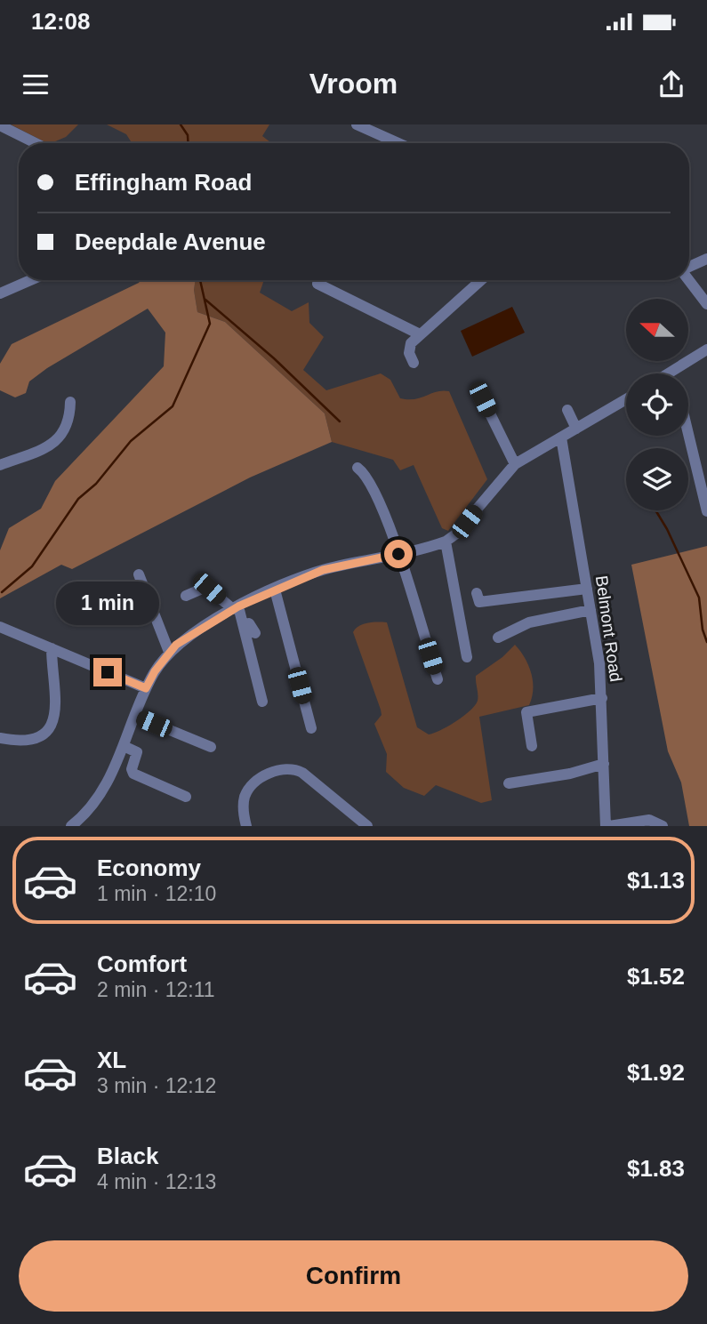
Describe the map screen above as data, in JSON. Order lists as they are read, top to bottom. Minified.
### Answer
{"streets":{"street":["Belmont Road"]},"north":"left","page":{"status":"12:08","header":"Vroom","banner":["Effingham Road","Deepdale Avenue"],"bubble":"1 min","list":[{"name":"Economy","note":"1 min · 12:10","value":"$1.13"},{"name":"Comfort","note":"2 min · 12:11","value":"$1.52"},{"name":"XL","note":"3 min · 12:12","value":"$1.92"},{"name":"Black","note":"4 min · 12:13","value":"$1.83"}],"buttons":"Confirm"}}
